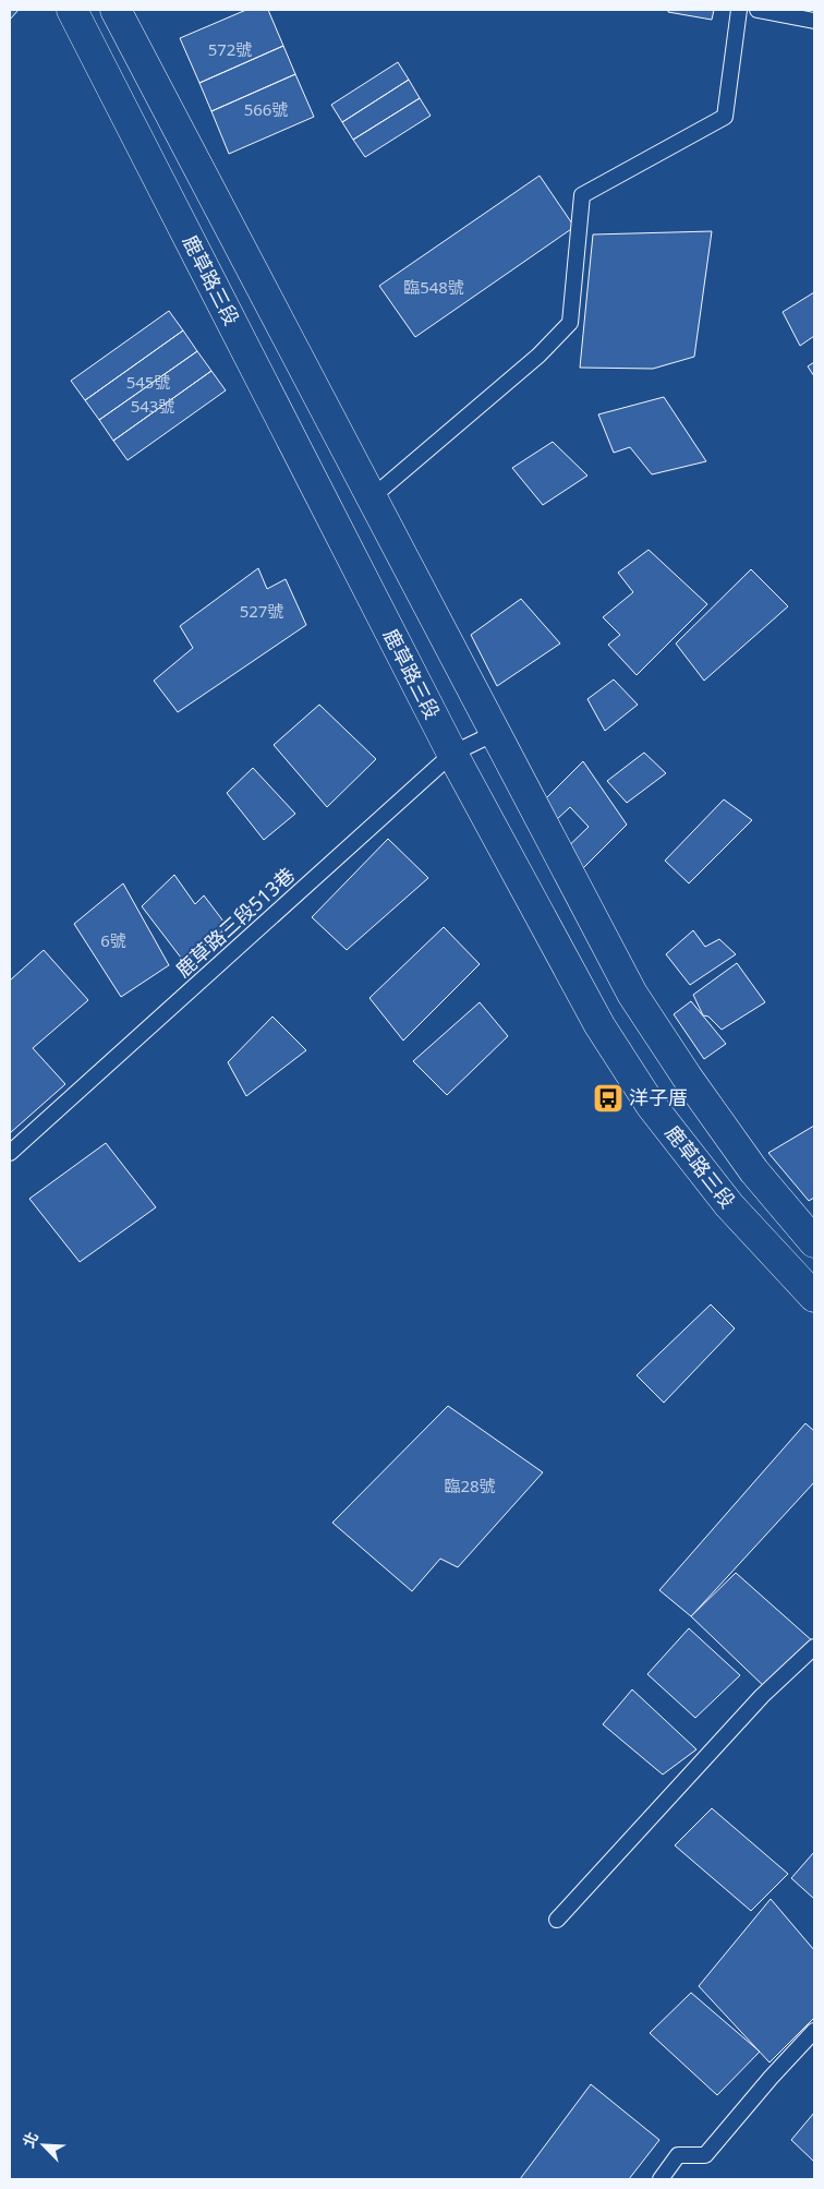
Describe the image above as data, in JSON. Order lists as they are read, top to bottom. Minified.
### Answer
{"streets":{"main road":["鹿草路三段"],"lane":["鹿草路三段513巷"]},"crossings":[["鹿草路三段","鹿草路三段513巷"]],"places":{"bus stop":["洋子厝"]},"house_numbers":["572號","566號","臨548號","545號","543號","527號","6號","臨28號"],"north":"top left"}
